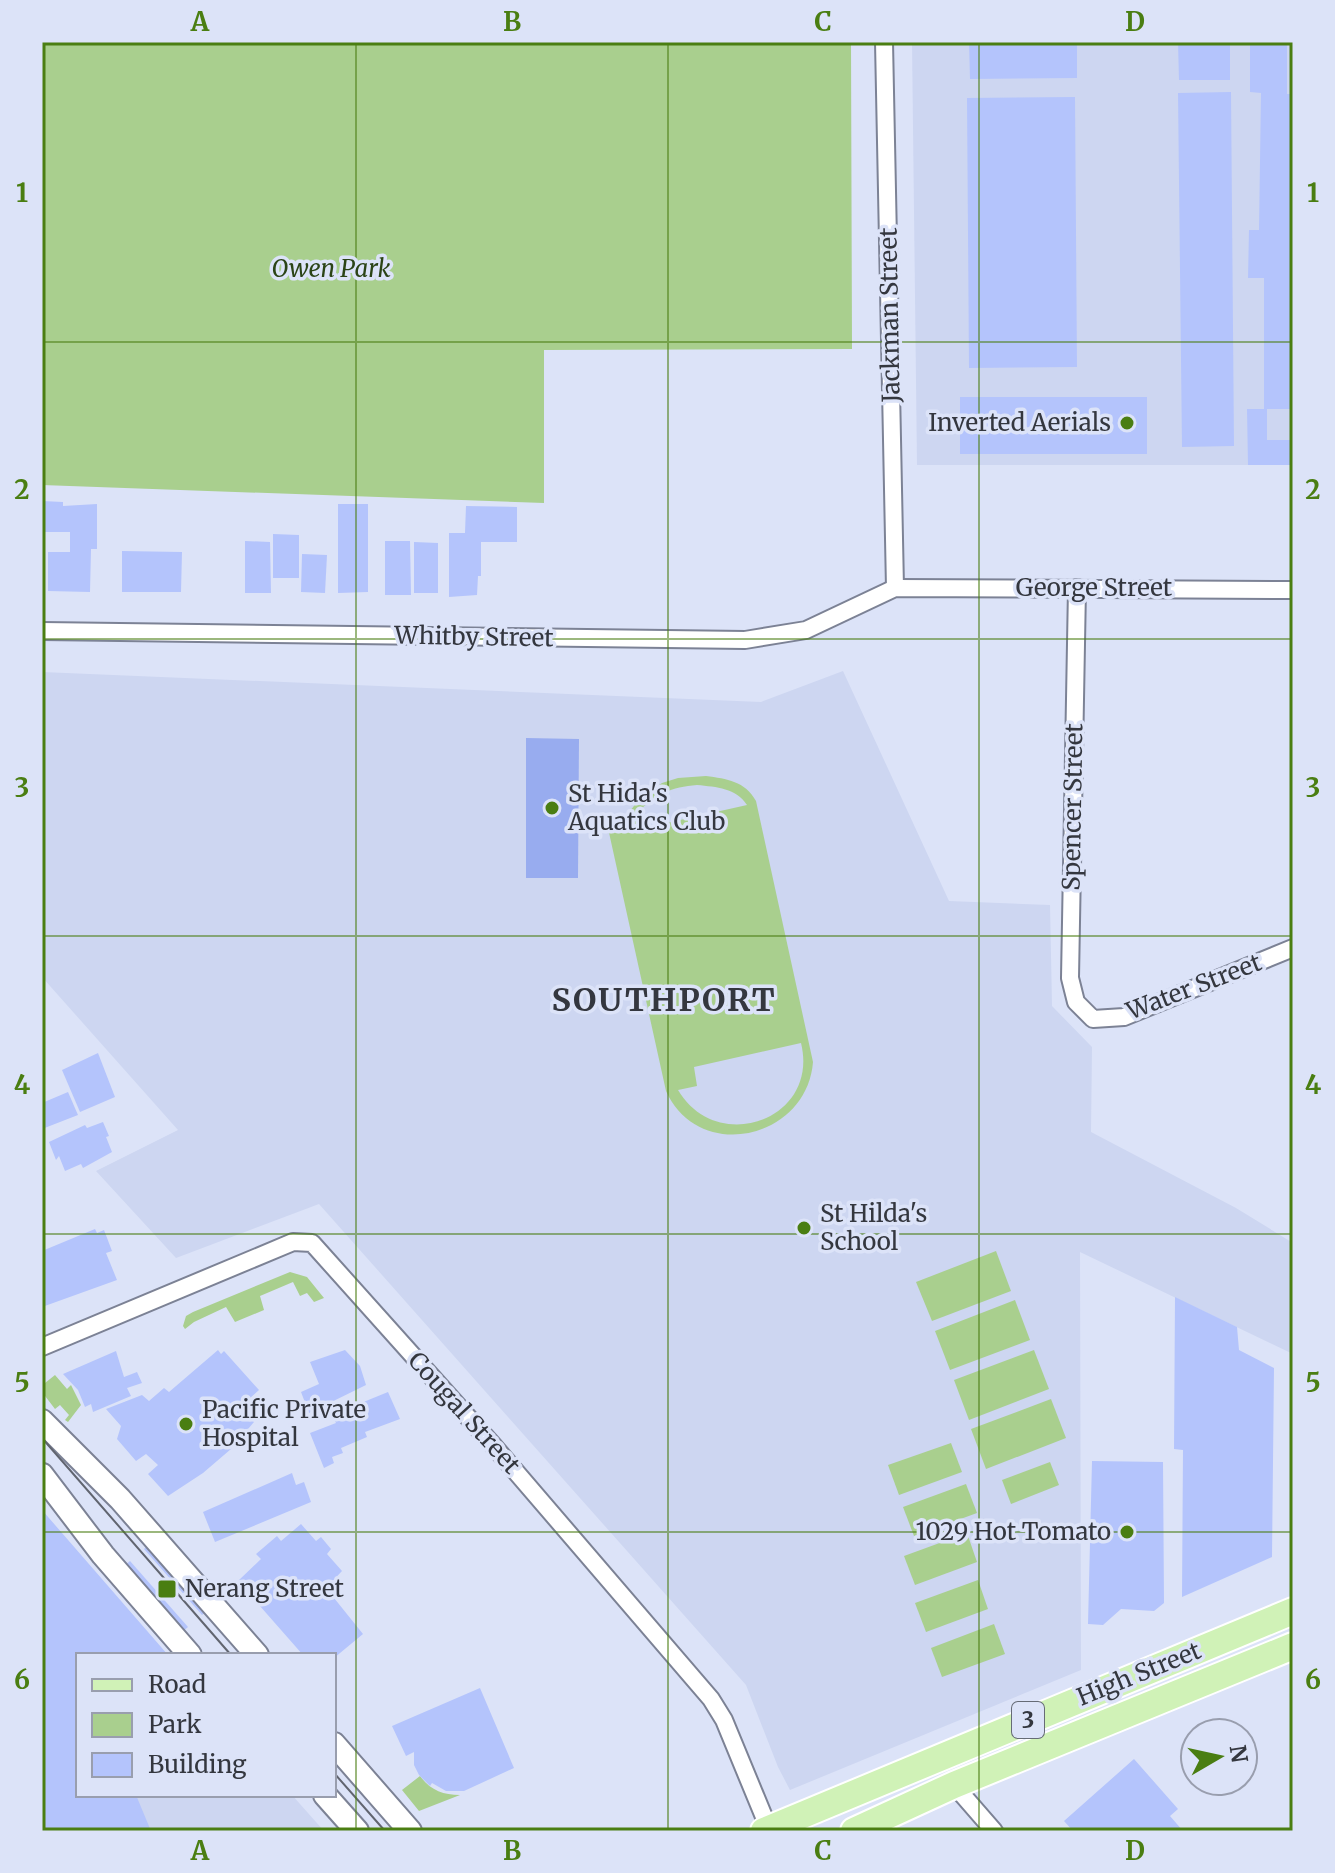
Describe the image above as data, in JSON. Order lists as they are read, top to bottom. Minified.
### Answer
{"streets":{"main road":["High Street","3"],"street":["Jackman Street","George Street","Whitby Street","Spencer Street","Water Street","Cougal Street"]},"crossings":[["Jackman Street","George Street"],["Jackman Street","Whitby Street"],["George Street","Whitby Street"],["George Street","Spencer Street"],["Spencer Street","Water Street"],["Cougal Street","High Street"]],"districts":["SOUTHPORT"],"parks":["Owen Park"],"places":{"other":["Inverted Aerials","St Hida's Aquatics Club","St Hilda's School","Pacific Private Hospital","1029 Hot Tomato"],"transit":["Nerang Street"]},"legend":["Road","Park","Building"],"north":"right","grid":{"columns":["A","B","C","D"],"rows":["1","2","3","4","5","6"]}}
